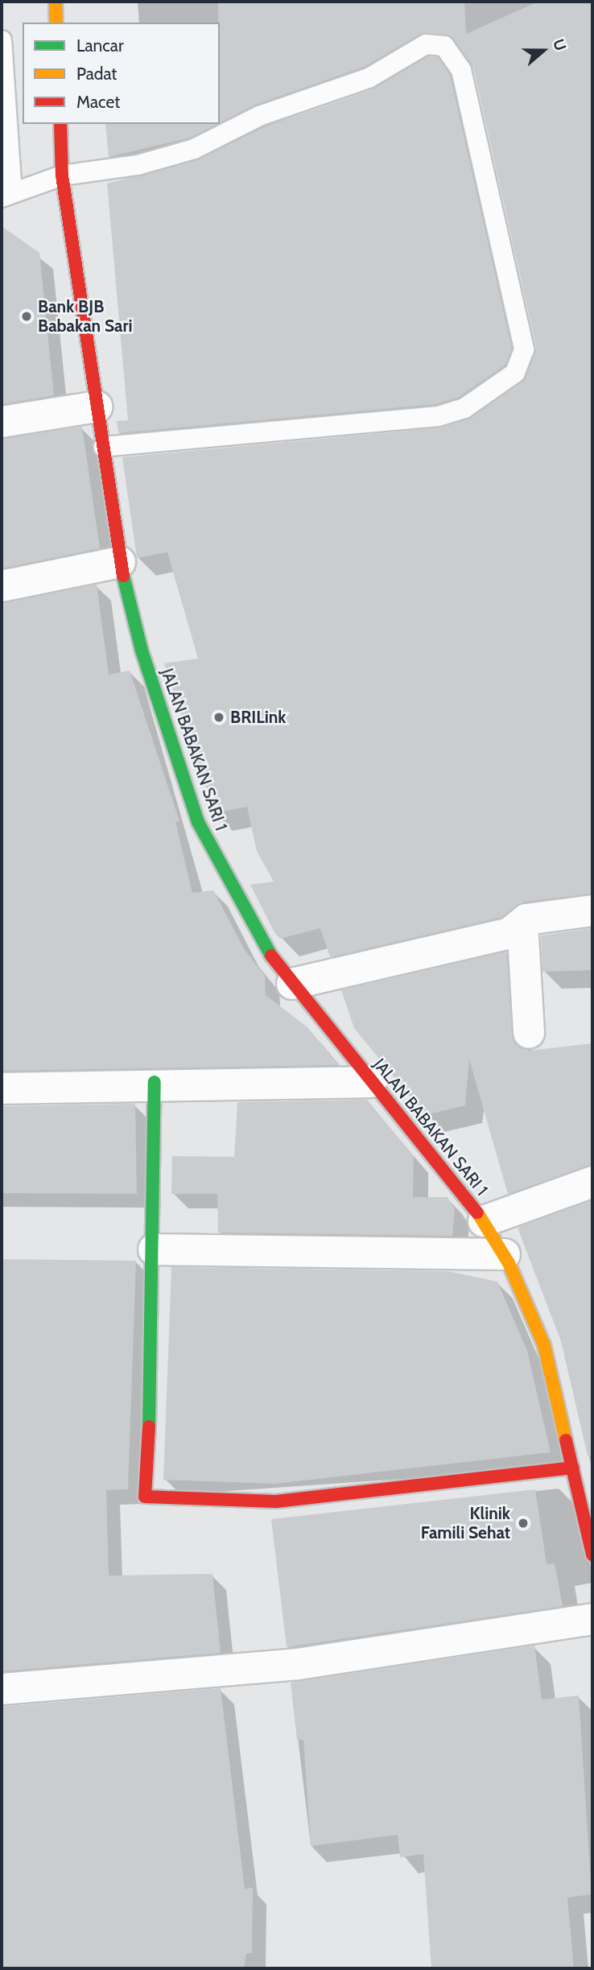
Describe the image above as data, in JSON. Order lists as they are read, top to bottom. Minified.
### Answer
{"streets":{"street":["JALAN BABAKAN SARI 1"]},"places":["Bank BJB Babakan Sari","BRILink","Klinik Famili Sehat"],"legend":["Lancar","Padat","Macet"],"north":"right"}
